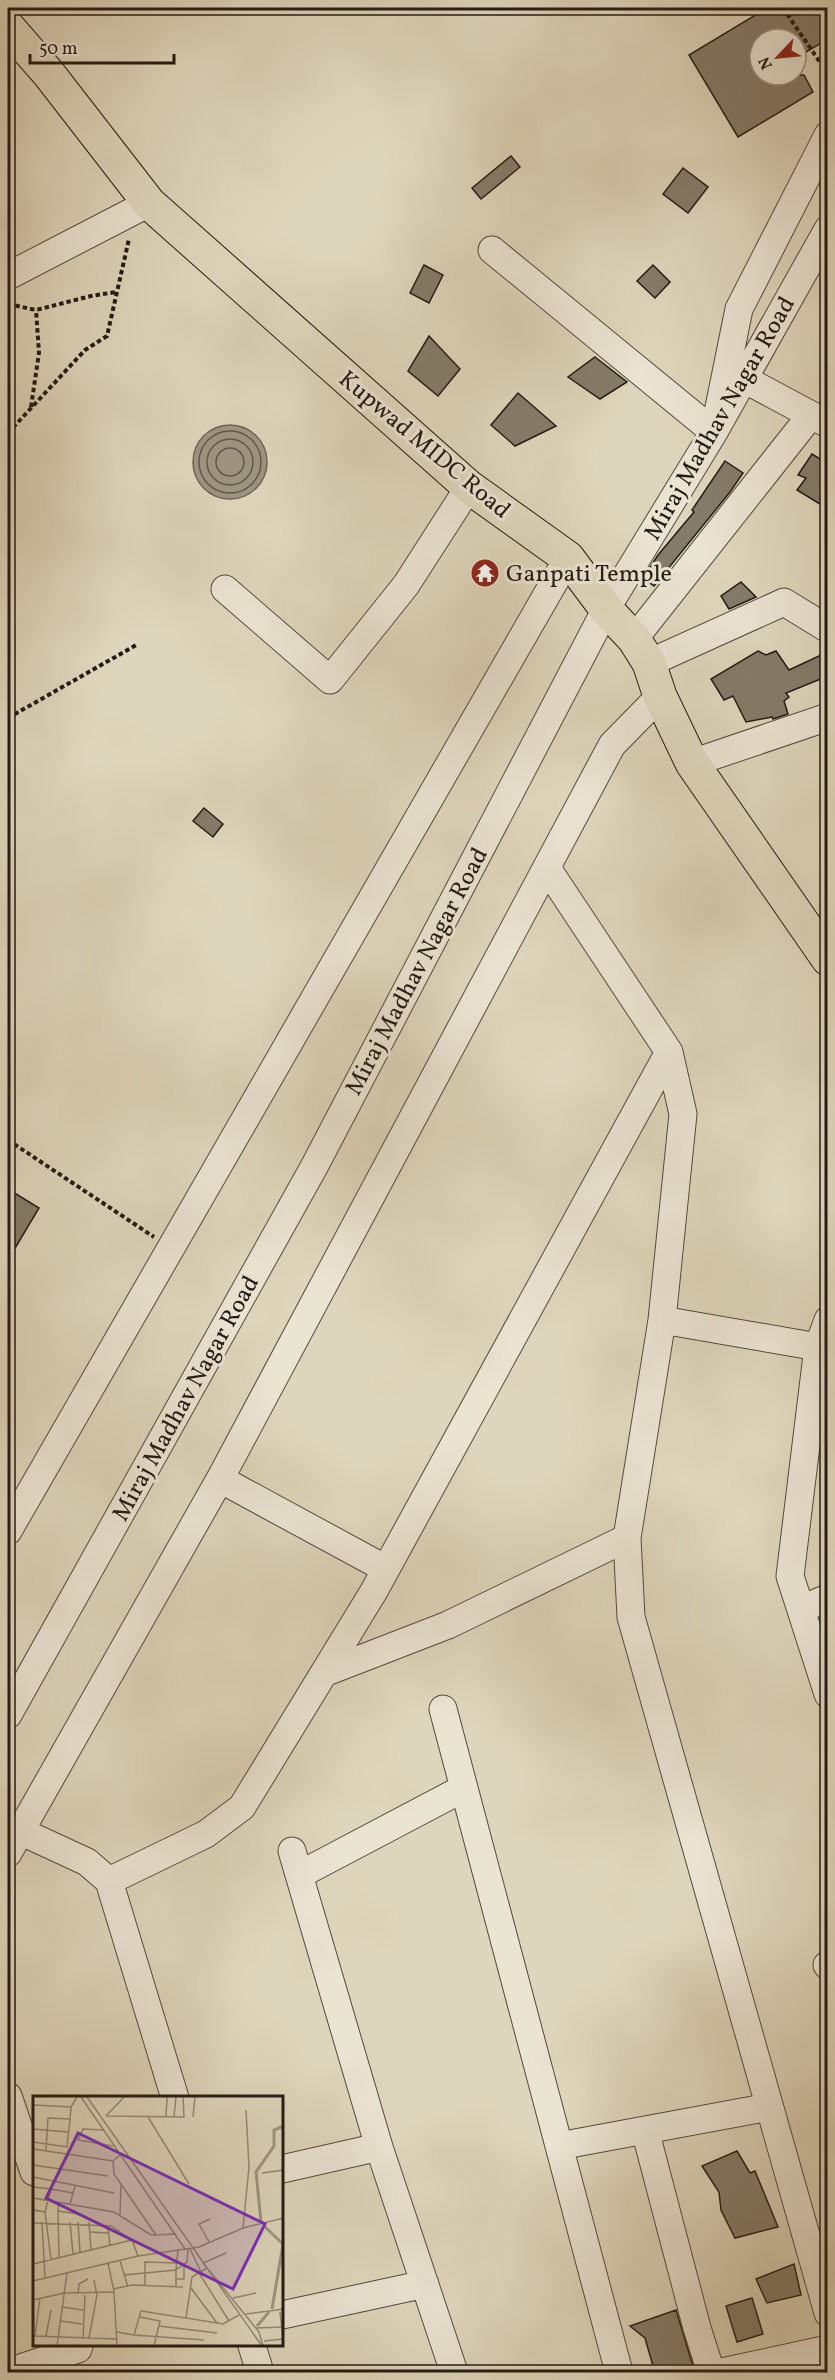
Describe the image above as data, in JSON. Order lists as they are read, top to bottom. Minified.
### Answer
{"streets":{"main road":["Kupwad MIDC Road"],"street":["Miraj Madhav Nagar Road"]},"crossings":[["Miraj Madhav Nagar Road","Kupwad MIDC Road"]],"places":{"temple":["Ganpati Temple"]},"scale_bar":"50 m","north":"bottom left"}
